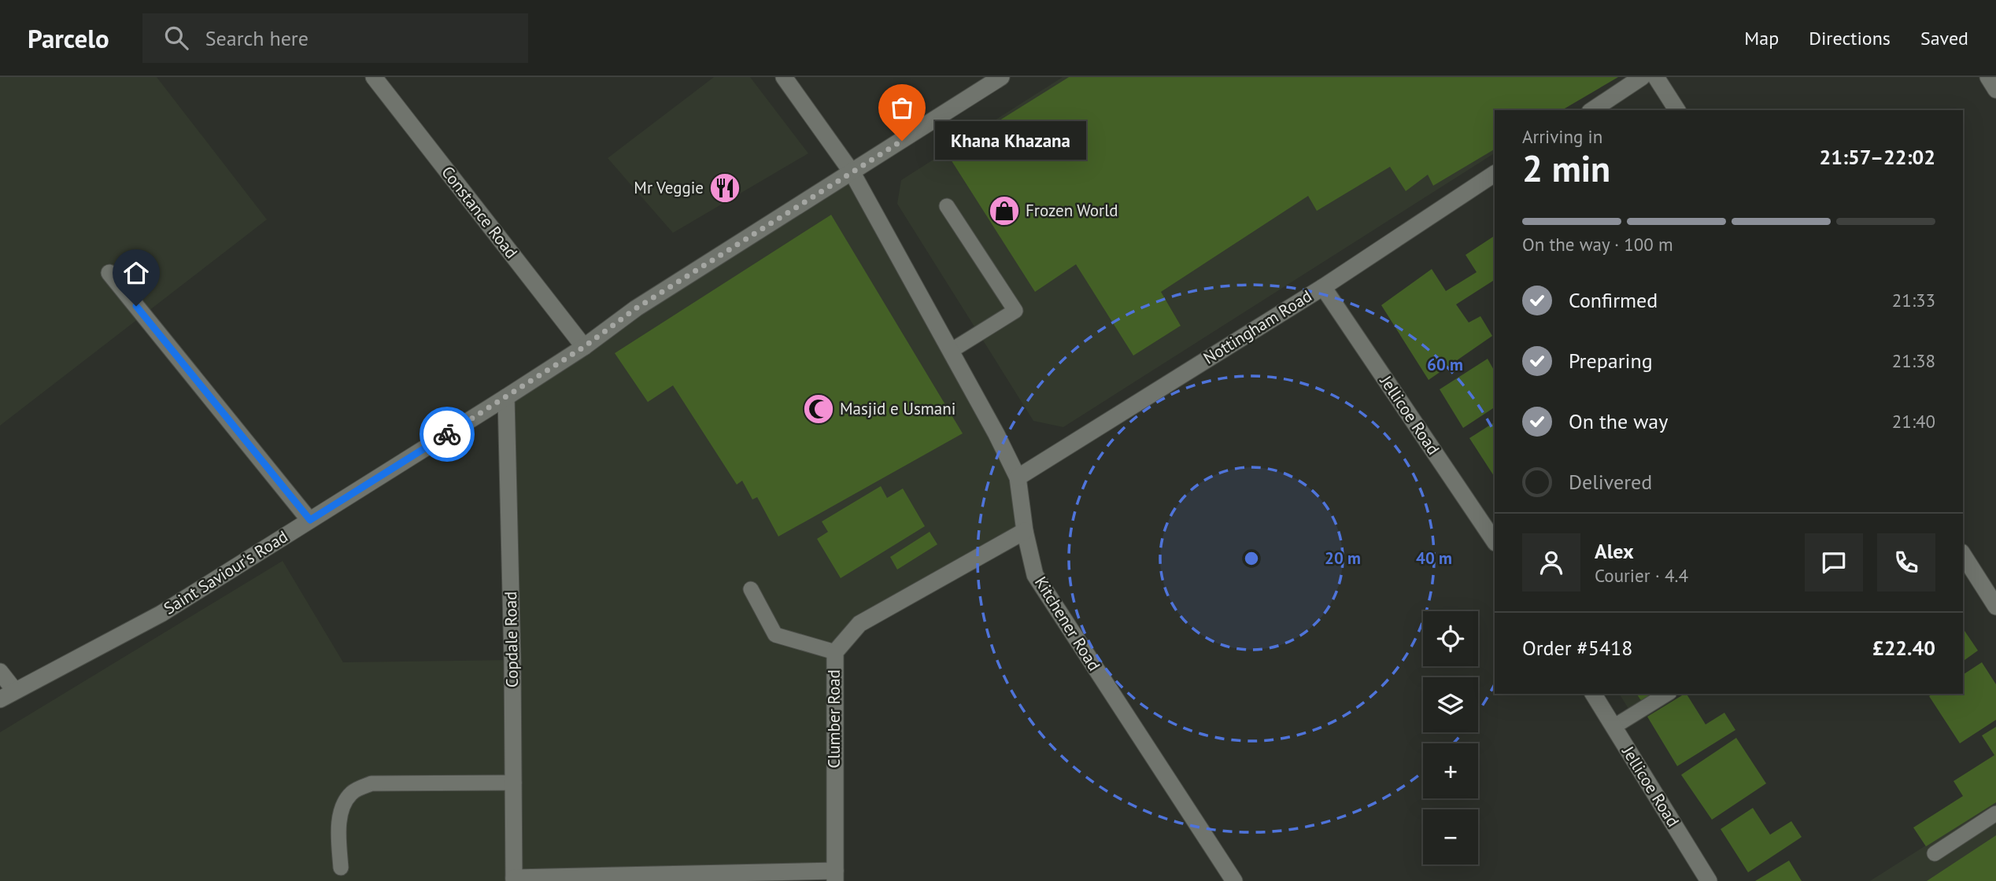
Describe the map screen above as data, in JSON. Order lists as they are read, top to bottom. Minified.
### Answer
{"streets":{"street":["Constance Road","Nottingham Road","Jellicoe Road","Saint Saviour's Road","Kitchener Road","Copdale Road","Clumber Road"]},"crossings":[["Constance Road","Saint Saviour's Road"],["Nottingham Road","Jellicoe Road"],["Nottingham Road","Kitchener Road"],["Saint Saviour's Road","Kitchener Road"],["Saint Saviour's Road","Copdale Road"],["Kitchener Road","Clumber Road"]],"places":{"other":["Khana Khazana"],"restaurant":["Mr Veggie"],"shop":["Frozen World"],"mosque":["Masjid e Usmani"]},"page":{"header":"Parcelo","search":"Search here","nav":["Map","Directions","Saved"],"heading":["2 min","Arriving in","21:57–22:02"],"panel":["Alex","Courier · 4.4","Order #5418","£22.40"],"bubble":"Khana Khazana","bar":"On the way · 100 m","list":[["Confirmed","21:33"],["Preparing","21:38"],["On the way","21:40"],"Delivered"],"map_buttons":["+","−"]},"rings":["60 m","20 m","40 m"]}
